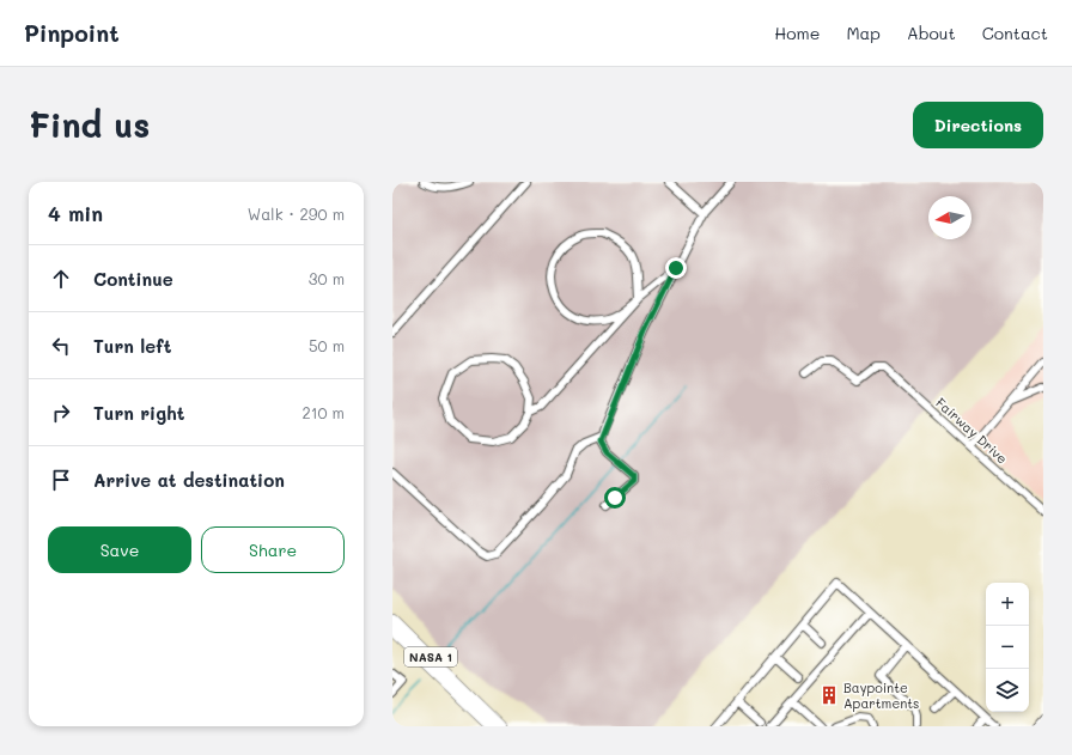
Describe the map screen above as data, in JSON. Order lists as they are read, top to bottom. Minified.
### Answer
{"streets":{"highway":["NASA 1"],"street":["Fairway Drive"]},"places":{"building":["Baypointe Apartments"]},"north":"left","page":{"header":"Pinpoint","nav":["Home","Map","About","Contact"],"buttons":["Directions",["Save","Share"]],"title":"Find us","heading":["4 min","Walk · 290 m"],"list":[["Continue","30 m"],["Turn left","50 m"],["Turn right","210 m"],"Arrive at destination"],"map_buttons":["+","−"]}}
